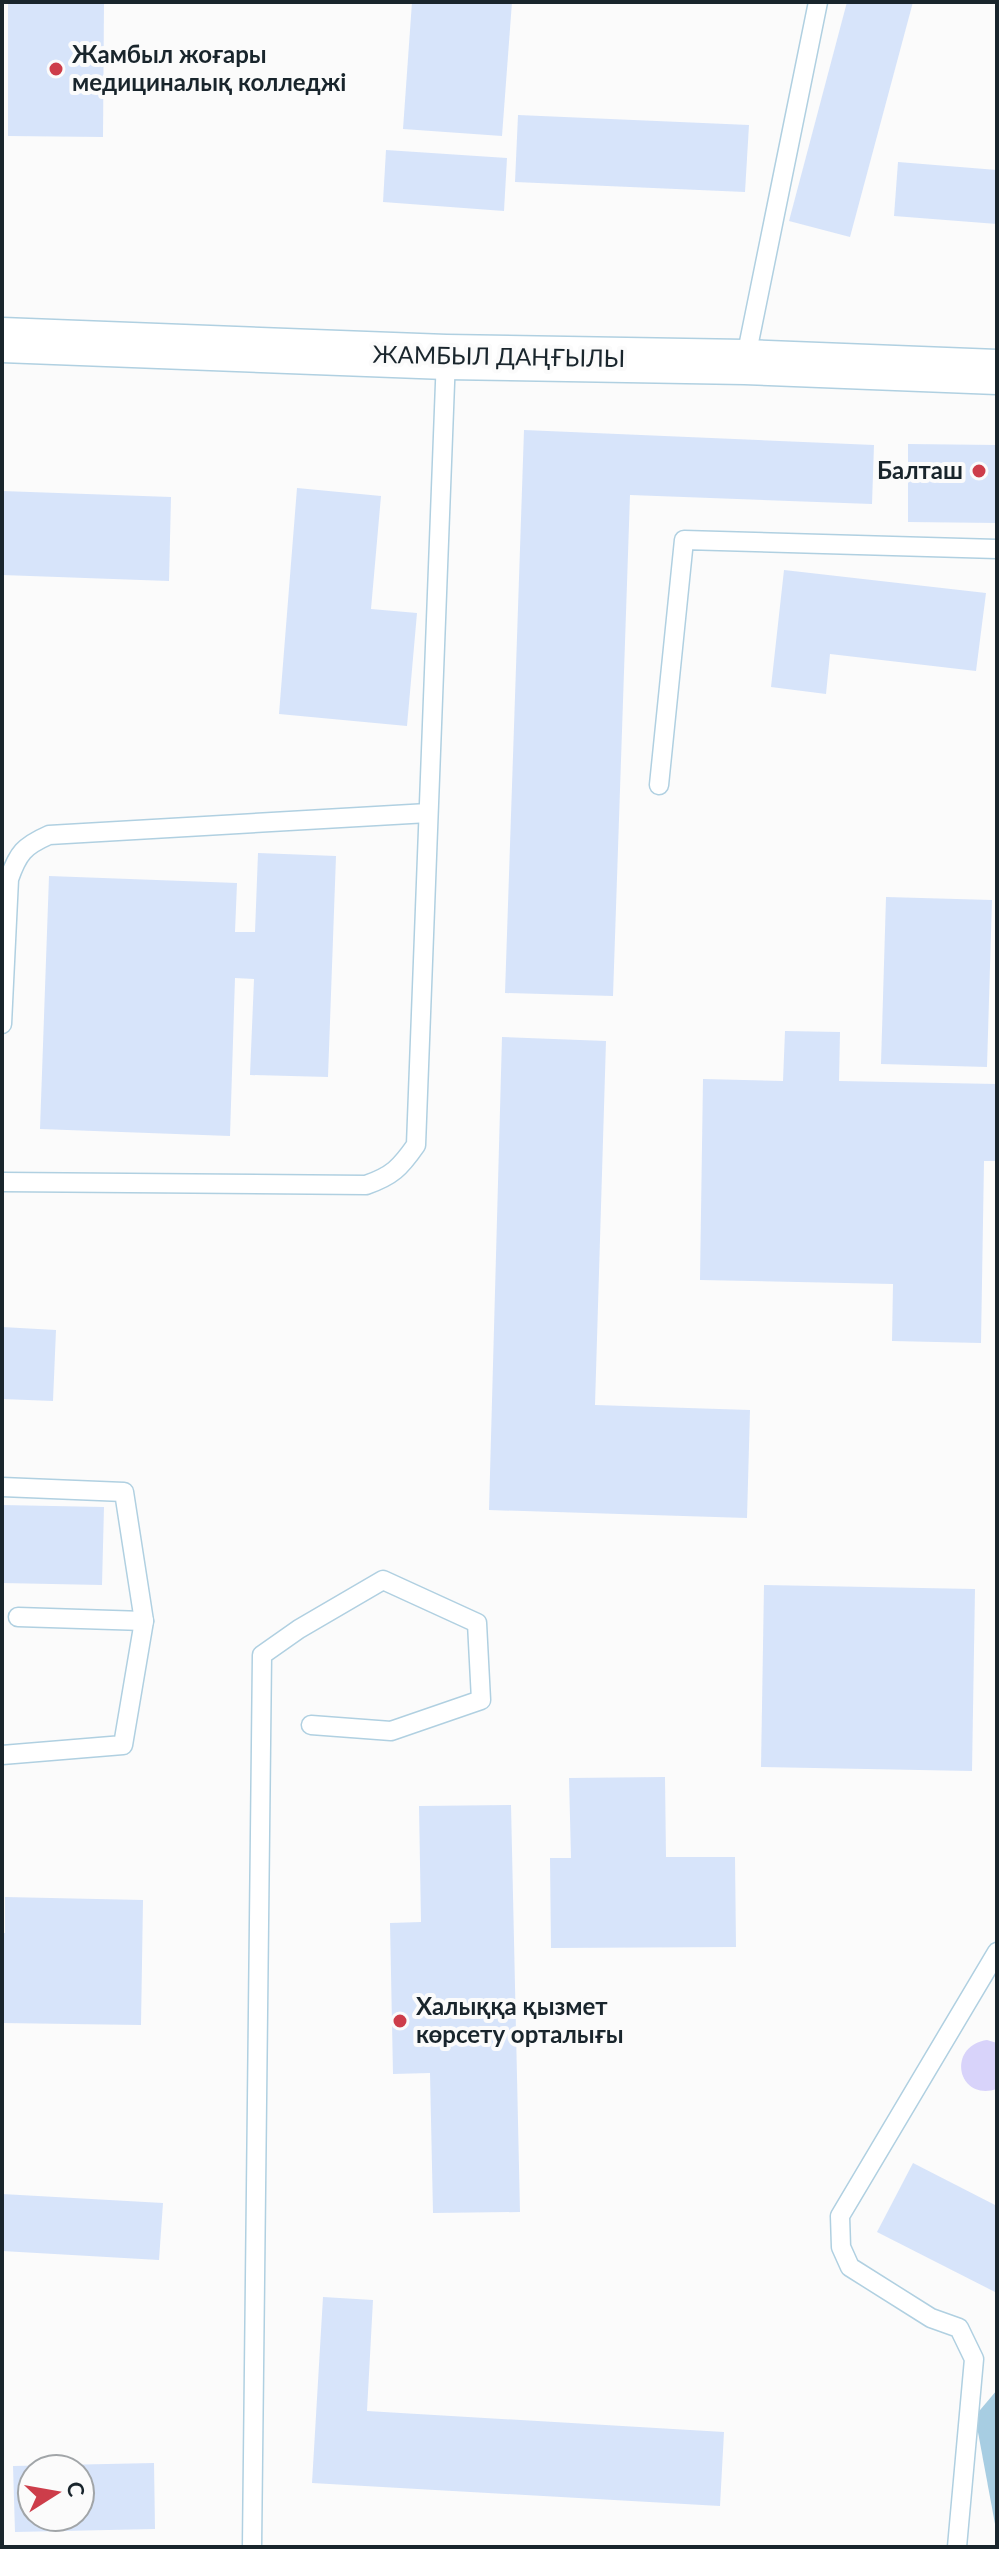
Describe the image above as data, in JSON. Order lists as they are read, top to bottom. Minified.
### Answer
{"streets":{"main road":["ЖАМБЫЛ ДАҢҒЫЛЫ"]},"places":["Жамбыл жоғары медициналық колледжі","Балташ","Халыққа қызмет көрсету орталығы"],"north":"right"}
